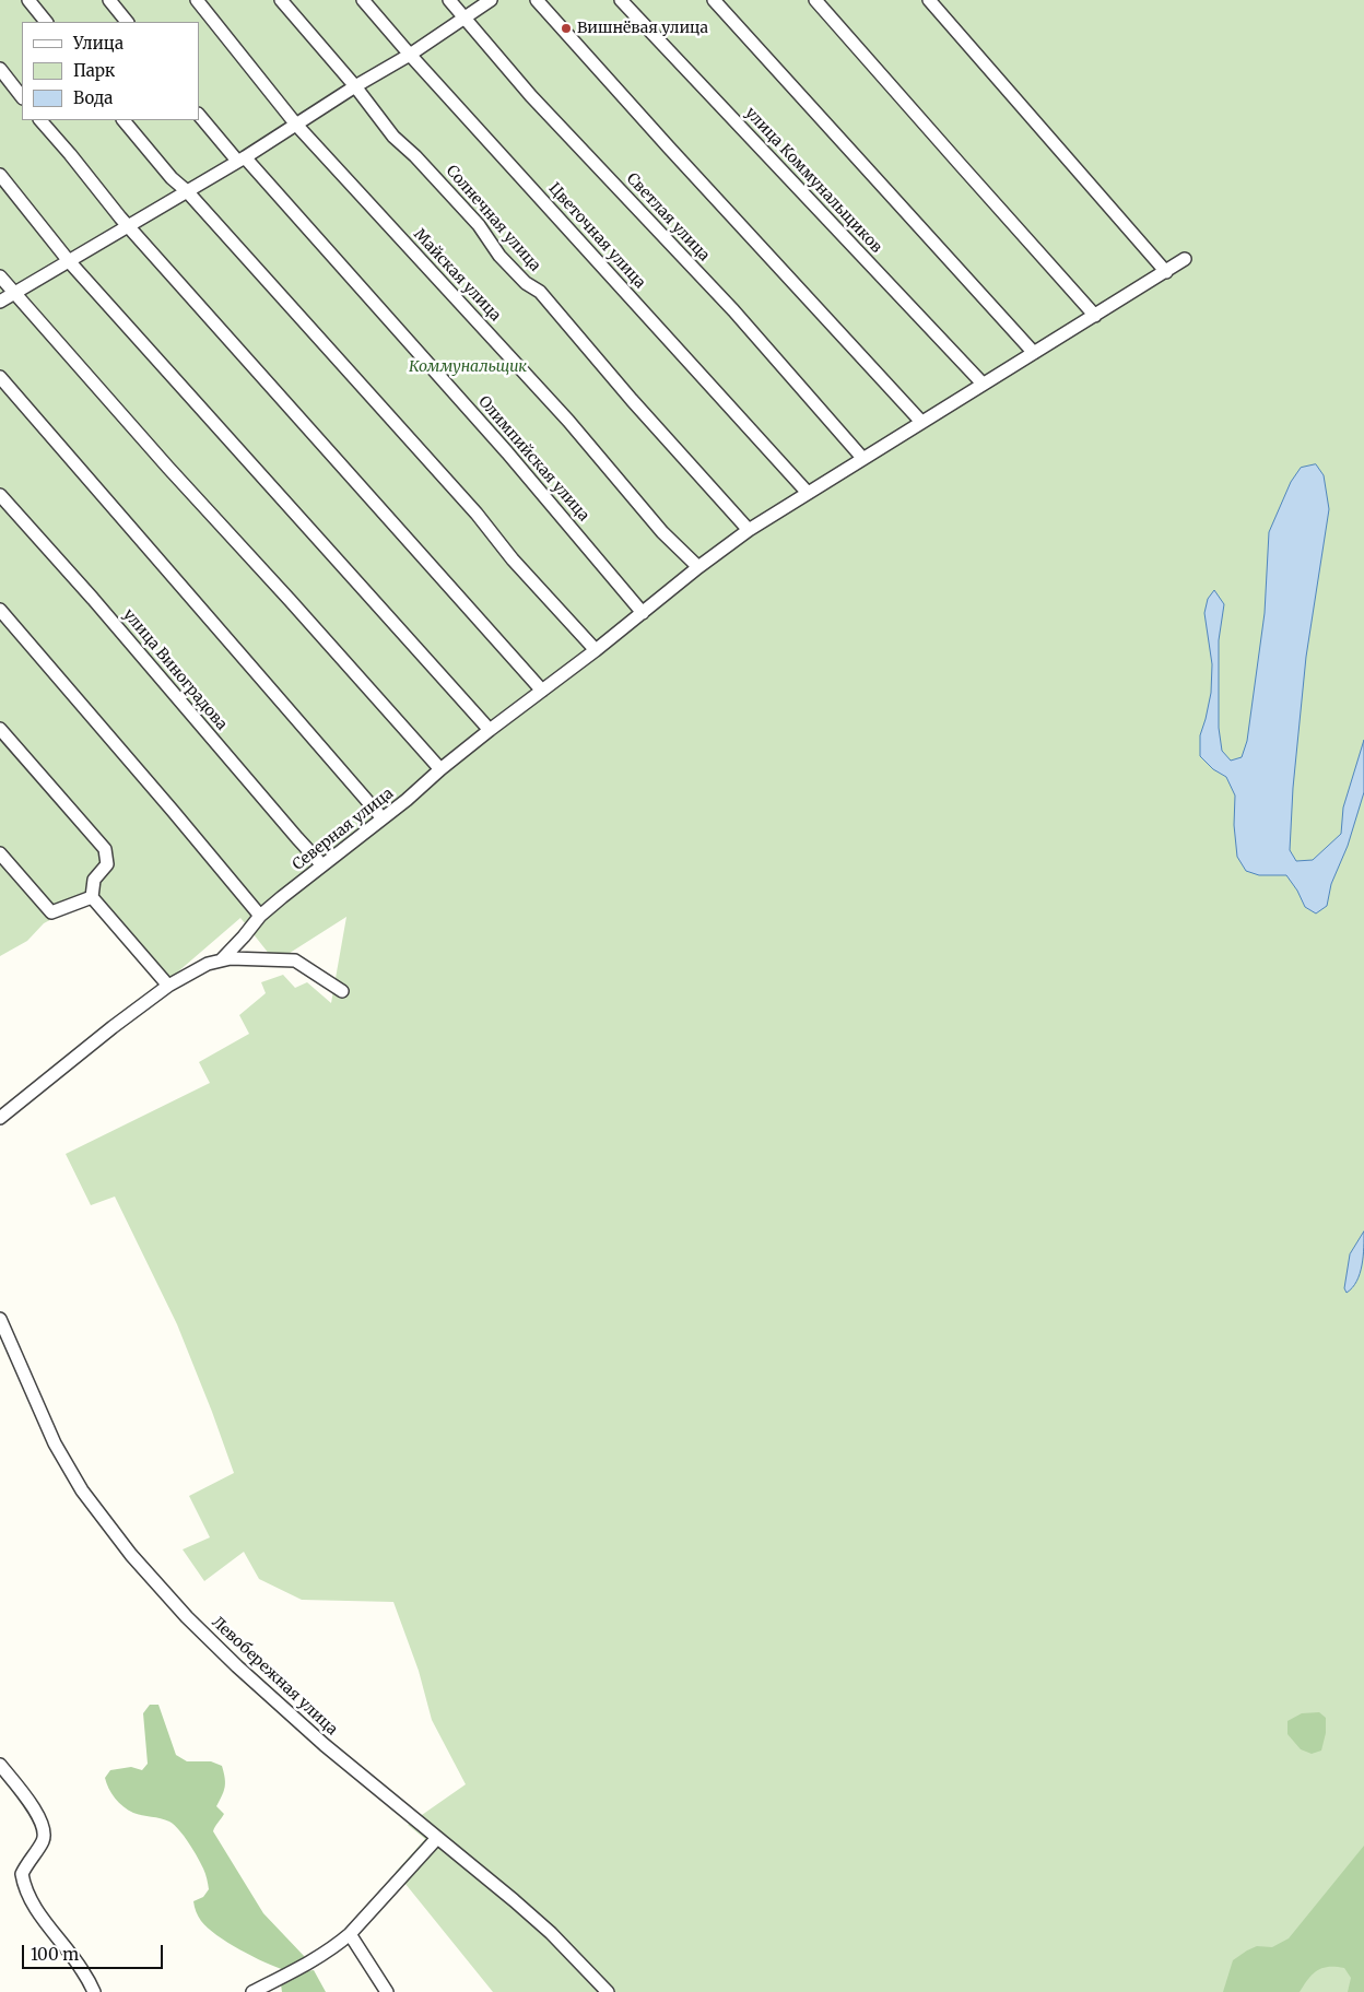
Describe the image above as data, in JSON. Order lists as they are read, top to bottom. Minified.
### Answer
{"streets":{"street":["улица Коммунальщиков","Светлая улица","Солнечная улица","Цветочная улица","Майская улица","Олимпийская улица","улица Виноградова","Северная улица","Левобережная улица"]},"crossings":[["улица Коммунальщиков","Северная улица"],["Светлая улица","Северная улица"],["Солнечная улица","Северная улица"],["Цветочная улица","Северная улица"],["Майская улица","Северная улица"],["Олимпийская улица","Северная улица"],["улица Виноградова","Северная улица"]],"parks":["Коммунальщик"],"places":["Вишнёвая улица"],"legend":["Улица","Парк","Вода"],"scale_bar":"100 m"}
